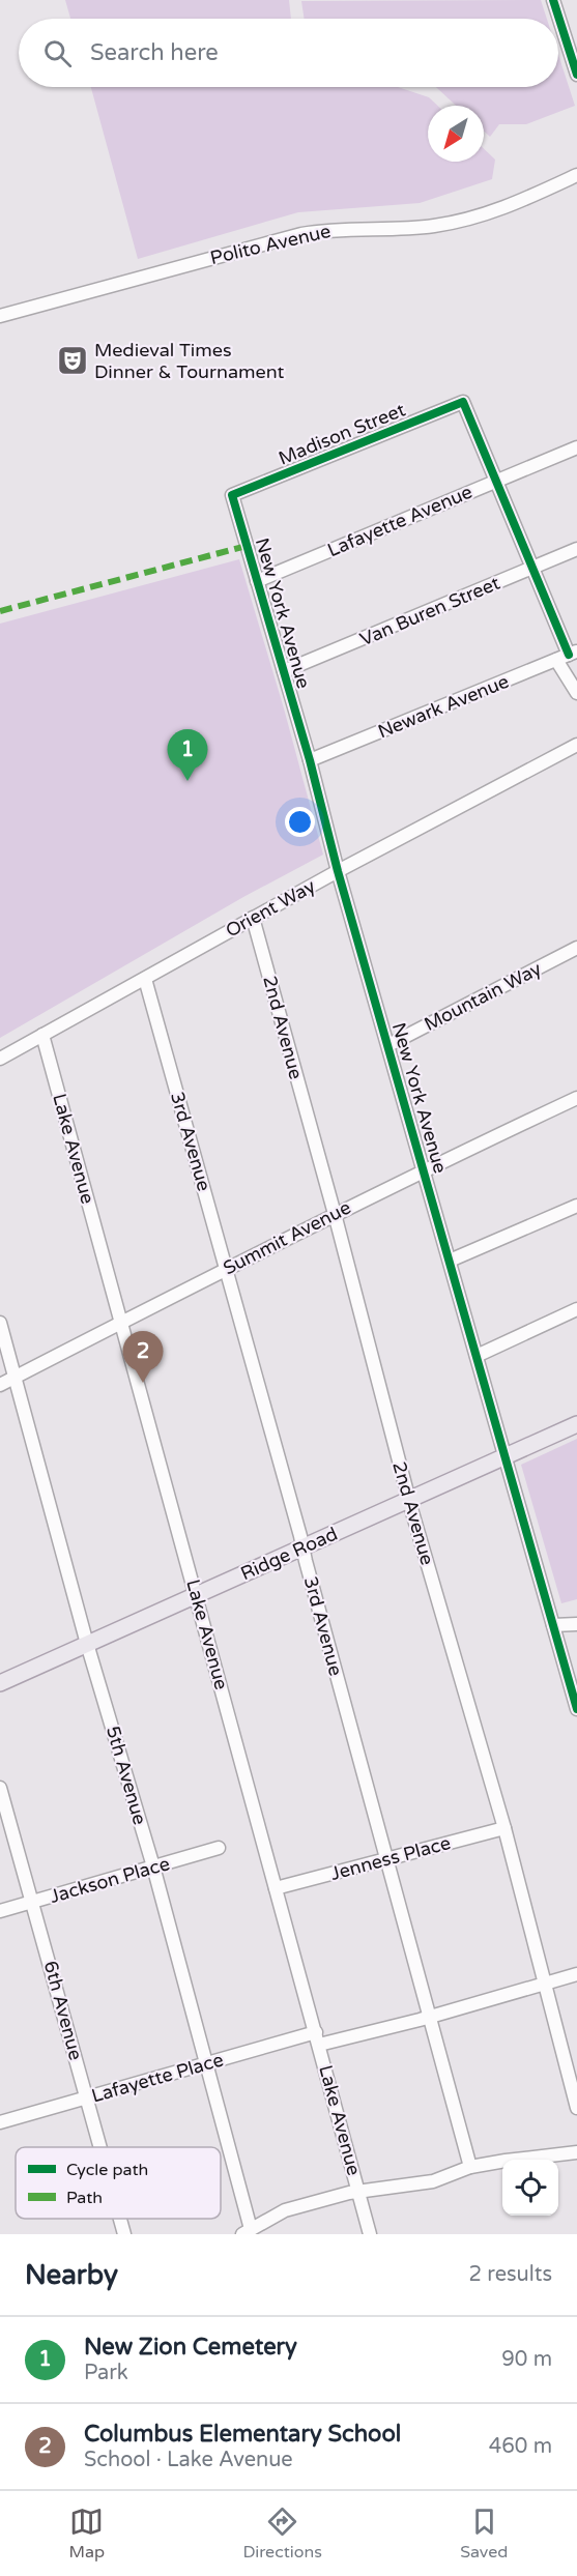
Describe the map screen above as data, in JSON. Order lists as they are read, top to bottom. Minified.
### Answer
{"streets":{"main road":["Ridge Road"],"street":["Polito Avenue","Madison Street","Lafayette Avenue","Van Buren Street","New York Avenue","Newark Avenue","Orient Way","Mountain Way","2nd Avenue","3rd Avenue","Lake Avenue","Summit Avenue","5th Avenue","Jenness Place","Jackson Place","6th Avenue","Lafayette Place"]},"crossings":[["Madison Street","Lafayette Avenue"],["Madison Street","New York Avenue"],["Lafayette Avenue","New York Avenue"],["Van Buren Street","New York Avenue"],["New York Avenue","Newark Avenue"],["New York Avenue","Orient Way"],["New York Avenue","Mountain Way"],["New York Avenue","Summit Avenue"],["New York Avenue","Ridge Road"],["Orient Way","2nd Avenue"],["Orient Way","3rd Avenue"],["Orient Way","Lake Avenue"],["2nd Avenue","Summit Avenue"],["2nd Avenue","Ridge Road"],["2nd Avenue","Jenness Place"],["2nd Avenue","Lafayette Place"],["3rd Avenue","Summit Avenue"],["3rd Avenue","Ridge Road"],["3rd Avenue","Jenness Place"],["3rd Avenue","Lafayette Place"],["Lake Avenue","Summit Avenue"],["Lake Avenue","Ridge Road"],["Lake Avenue","Jenness Place"],["Lake Avenue","Lafayette Place"],["Summit Avenue","5th Avenue"],["Ridge Road","5th Avenue"],["5th Avenue","Jackson Place"],["5th Avenue","Lafayette Place"],["Jackson Place","6th Avenue"],["6th Avenue","Lafayette Place"]],"places":{"theatre":["Medieval Times Dinner & Tournament"]},"legend":["Cycle path","Path"],"north":"bottom left","page":{"search":"Search here","pins":["1","2"],"heading":["Nearby","2 results"],"list":[{"mark":"1","name":"New Zion Cemetery","note":"Park","value":"90 m"},{"mark":"2","name":"Columbus Elementary School","note":"School · Lake Avenue","value":"460 m"}],"nav":["Map","Directions","Saved"]}}
